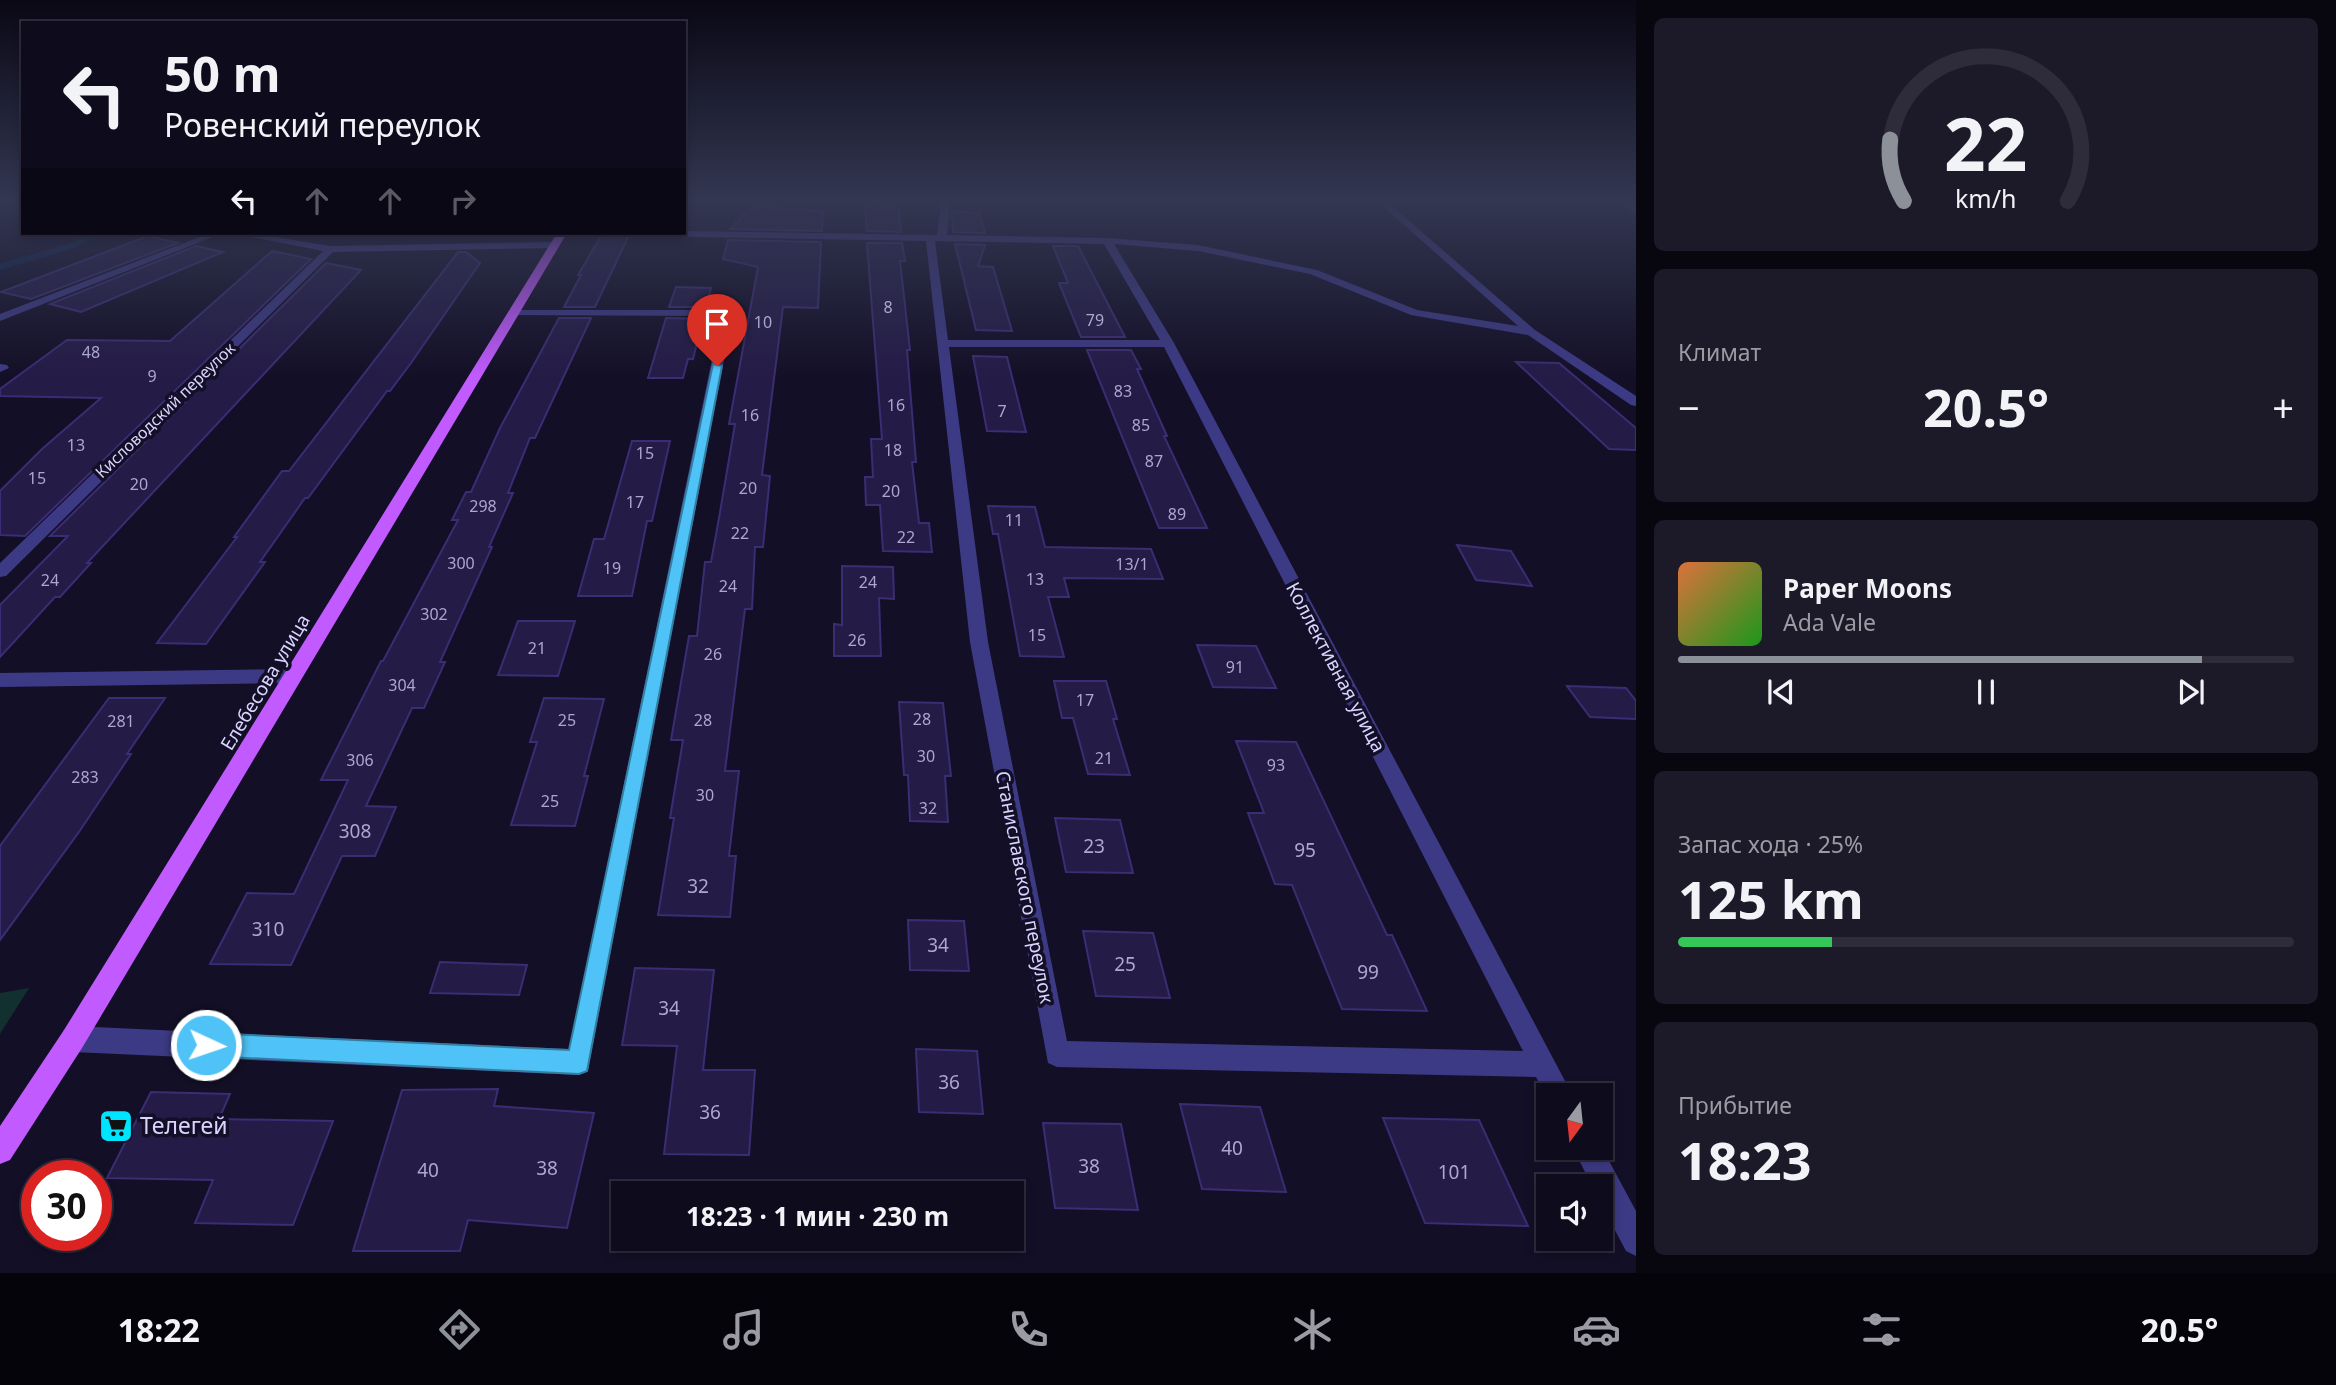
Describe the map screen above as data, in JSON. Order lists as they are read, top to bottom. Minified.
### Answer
{"streets":{"main road":["Елебесова улица"],"street":["Кисловодский переулок","Коллективная улица","Станиславского переулок"]},"crossings":[["Коллективная улица","Станиславского переулок"]],"places":{"supermarket":["Телегей"]},"house_numbers":["8","79","10","48","9","83","16","7","16","85","13","18","15","87","15","20","20","20","17","298","89","11","22","22","300","13/1","19","13","24","24","24","302","15","26","21","26","91","304","17","28","25","28","281","30","21","306","93","283","30","25","32","308","23","95","32","310","34","25","99","34","36","36","40","38","38","40","101"],"north":"bottom","page":{"turn":["50 m","Ровенский переулок"],"tile":["Климат",["Запас хода · 25%","125 km"],["Прибытие","18:23"]],"heat":["−","20.5°","+"],"song":["Paper Moons","Ada Vale"],"limit":"30","trip":"18:23 · 1 мин · 230 m","tabs":["18:22","20.5°"],"gauge":["22","km/h"]}}
